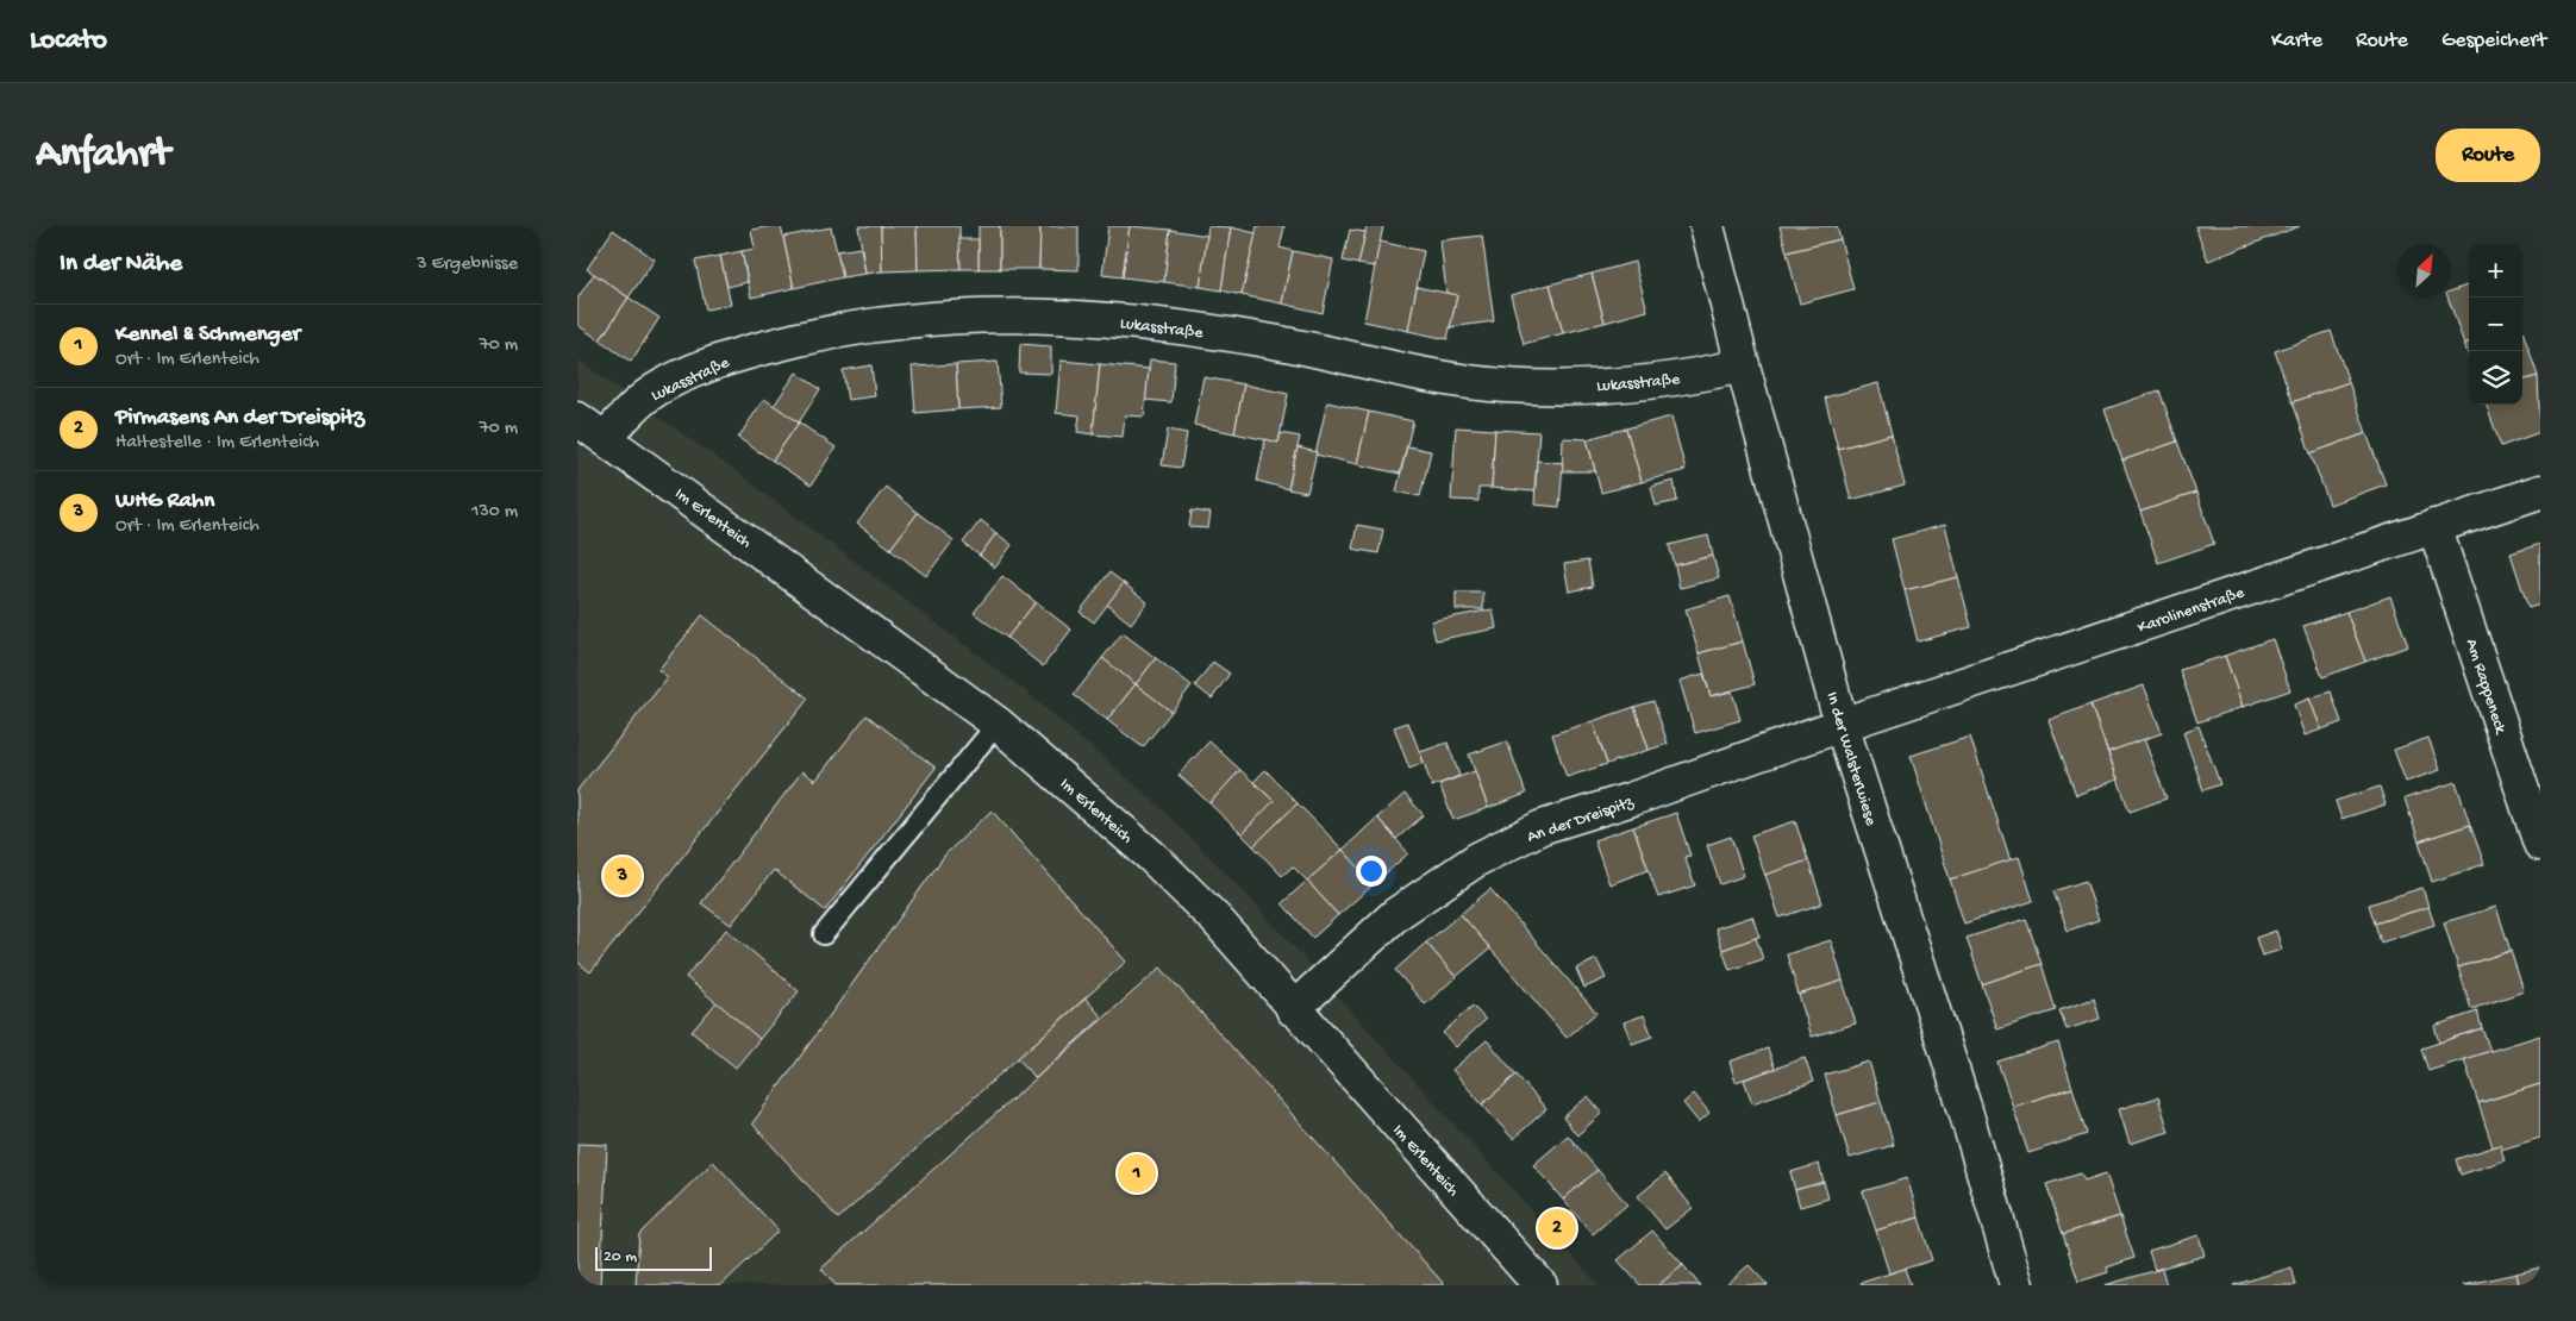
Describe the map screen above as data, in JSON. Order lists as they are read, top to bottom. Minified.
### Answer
{"streets":{"street":["Lukasstraße","Im Erlenteich","Karolinenstraße","Am Rappeneck","In der Walsterwiese","An der Dreispitz"]},"crossings":[["Lukasstraße","Im Erlenteich"],["Lukasstraße","In der Walsterwiese"],["Im Erlenteich","An der Dreispitz"],["Karolinenstraße","Am Rappeneck"],["Karolinenstraße","In der Walsterwiese"],["Karolinenstraße","An der Dreispitz"],["In der Walsterwiese","An der Dreispitz"]],"scale_bar":"20 m","north":"top right","page":{"header":"Locato","nav":["Karte","Route","Gespeichert"],"buttons":"Route","title":"Anfahrt","heading":["In der Nähe","3 Ergebnisse"],"map_buttons":["+","−"],"list":[{"mark":"1","name":"Kennel & Schmenger","note":"Ort · Im Erlenteich","value":"70 m"},{"mark":"2","name":"Pirmasens An der Dreispitz","note":"Haltestelle · Im Erlenteich","value":"70 m"},{"mark":"3","name":"WHG Rahn","note":"Ort · Im Erlenteich","value":"130 m"}],"pins":["3","1","2"],"scale":"20 m"}}
